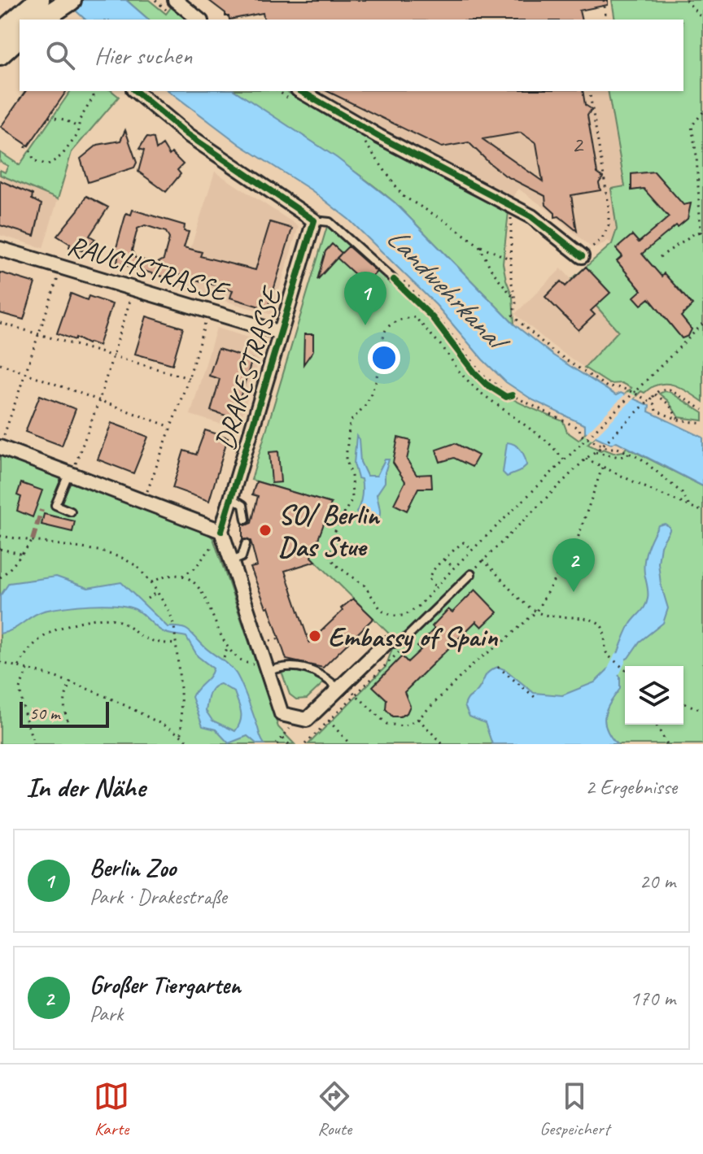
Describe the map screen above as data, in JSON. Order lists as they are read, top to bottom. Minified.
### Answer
{"streets":{"street":["RAUCHSTRASSE","DRAKESTRASSE"]},"crossings":[["RAUCHSTRASSE","DRAKESTRASSE"]],"water":["Landwehrkanal"],"places":["SO/ Berlin Das Stue","Embassy of Spain"],"house_numbers":["2"],"scale_bar":"50 m","page":{"search":"Hier suchen","pins":["1","2"],"scale":"50 m","heading":["In der Nähe","2 Ergebnisse"],"list":[{"mark":"1","name":"Berlin Zoo","note":"Park · Drakestraße","value":"20 m"},{"mark":"2","name":"Großer Tiergarten","note":"Park","value":"170 m"}],"nav":["Karte","Route","Gespeichert"]}}
